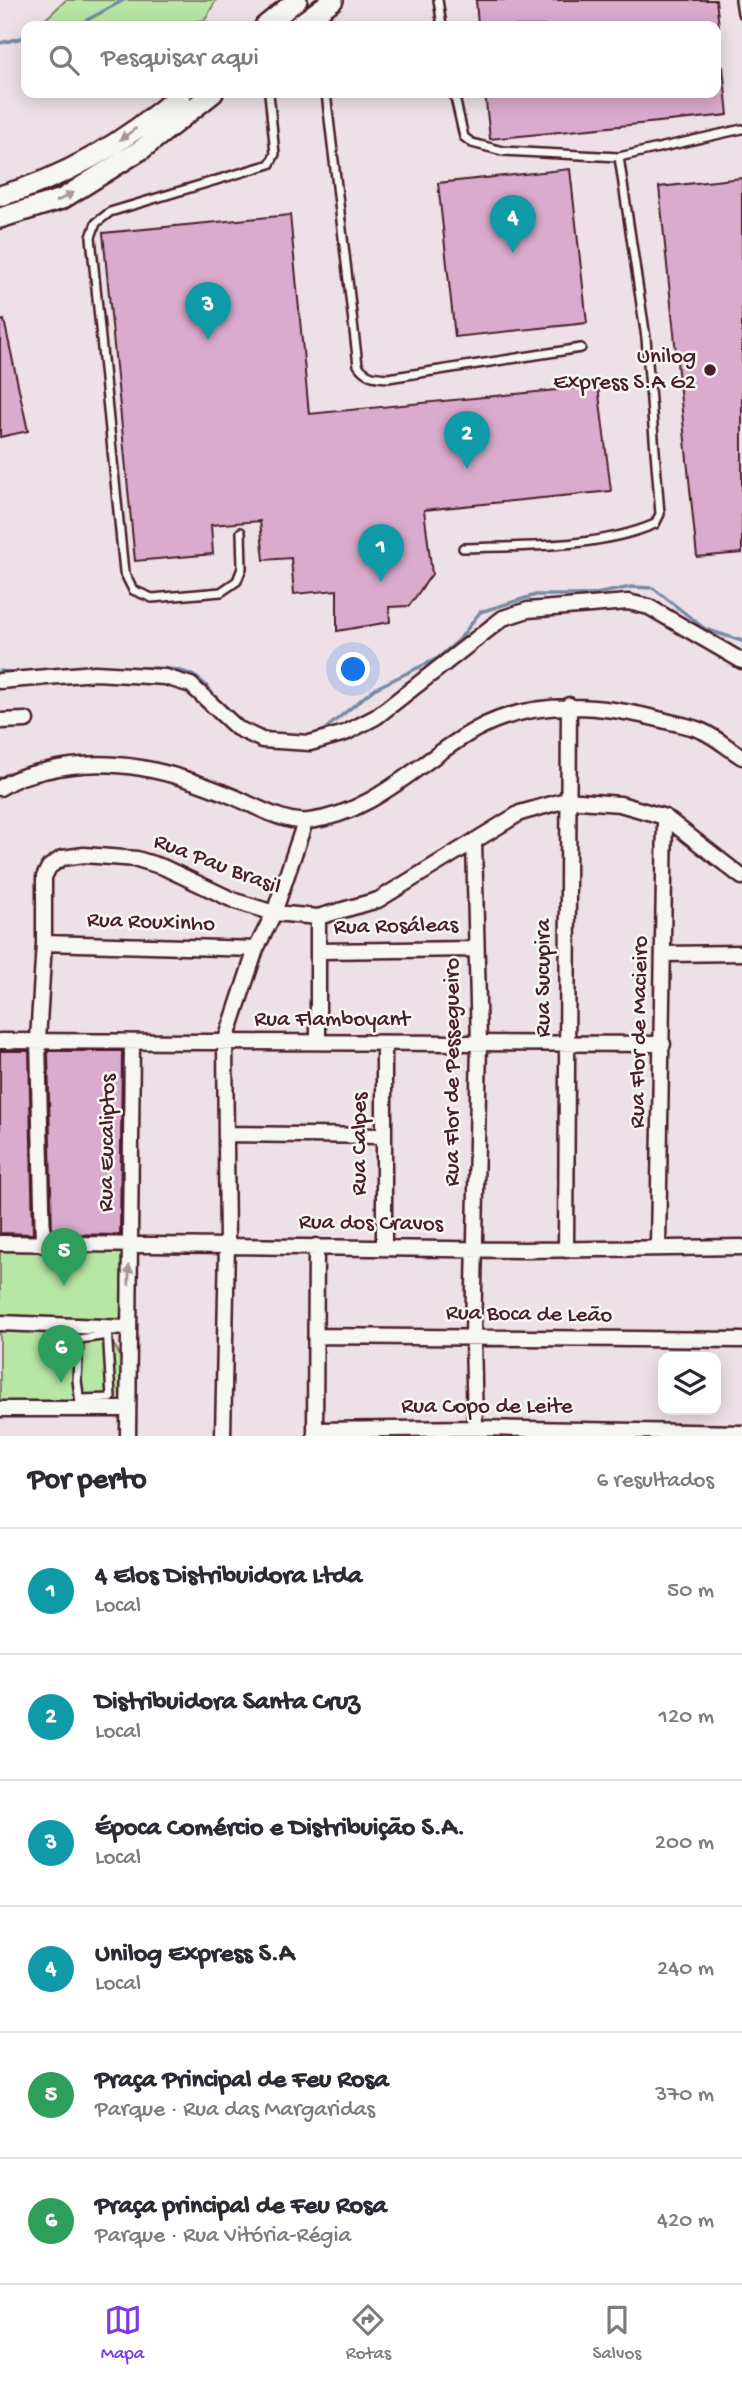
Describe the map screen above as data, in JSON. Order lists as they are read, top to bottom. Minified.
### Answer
{"streets":{"street":["Rua Pau Brasil","Rua Rouxinho","Rua Rosáleas","Rua Sucupira","Rua Flamboyant","Rua Flor de Macieiro","Rua Flor de Pessegueiro","Rua Eucaliptos","Rua Calpes","Rua dos Cravos","Rua Boca de Leão","Rua Copo de Leite"]},"crossings":[["Rua Pau Brasil","Rua Rouxinho"],["Rua Pau Brasil","Rua Sucupira"],["Rua Pau Brasil","Rua Flamboyant"],["Rua Pau Brasil","Rua Flor de Macieiro"],["Rua Pau Brasil","Rua Flor de Pessegueiro"],["Rua Pau Brasil","Rua dos Cravos"],["Rua Rosáleas","Rua Flor de Pessegueiro"],["Rua Sucupira","Rua Flamboyant"],["Rua Sucupira","Rua dos Cravos"],["Rua Flamboyant","Rua Flor de Macieiro"],["Rua Flamboyant","Rua Flor de Pessegueiro"],["Rua Flamboyant","Rua Eucaliptos"],["Rua Flamboyant","Rua Calpes"],["Rua Flor de Macieiro","Rua dos Cravos"],["Rua Flor de Pessegueiro","Rua dos Cravos"],["Rua Flor de Pessegueiro","Rua Boca de Leão"],["Rua Flor de Pessegueiro","Rua Copo de Leite"],["Rua Eucaliptos","Rua dos Cravos"],["Rua Calpes","Rua dos Cravos"]],"places":["Unilog Express S.A G2"],"page":{"search":"Pesquisar aqui","pins":["4","3","2","1","5","6"],"heading":["Por perto","6 resultados"],"list":[{"mark":"1","name":"4 Elos Distribuidora Ltda","note":"Local","value":"50 m"},{"mark":"2","name":"Distribuidora Santa Cruz","note":"Local","value":"120 m"},{"mark":"3","name":"Época Comércio e Distribuição S.A.","note":"Local","value":"200 m"},{"mark":"4","name":"Unilog Express S.A","note":"Local","value":"240 m"},{"mark":"5","name":"Praça Principal de Feu Rosa","note":"Parque · Rua das Margaridas","value":"370 m"},{"mark":"6","name":"Praça principal de Feu Rosa","note":"Parque · Rua Vitória-Régia","value":"420 m"}],"nav":["Mapa","Rotas","Salvos"]}}
